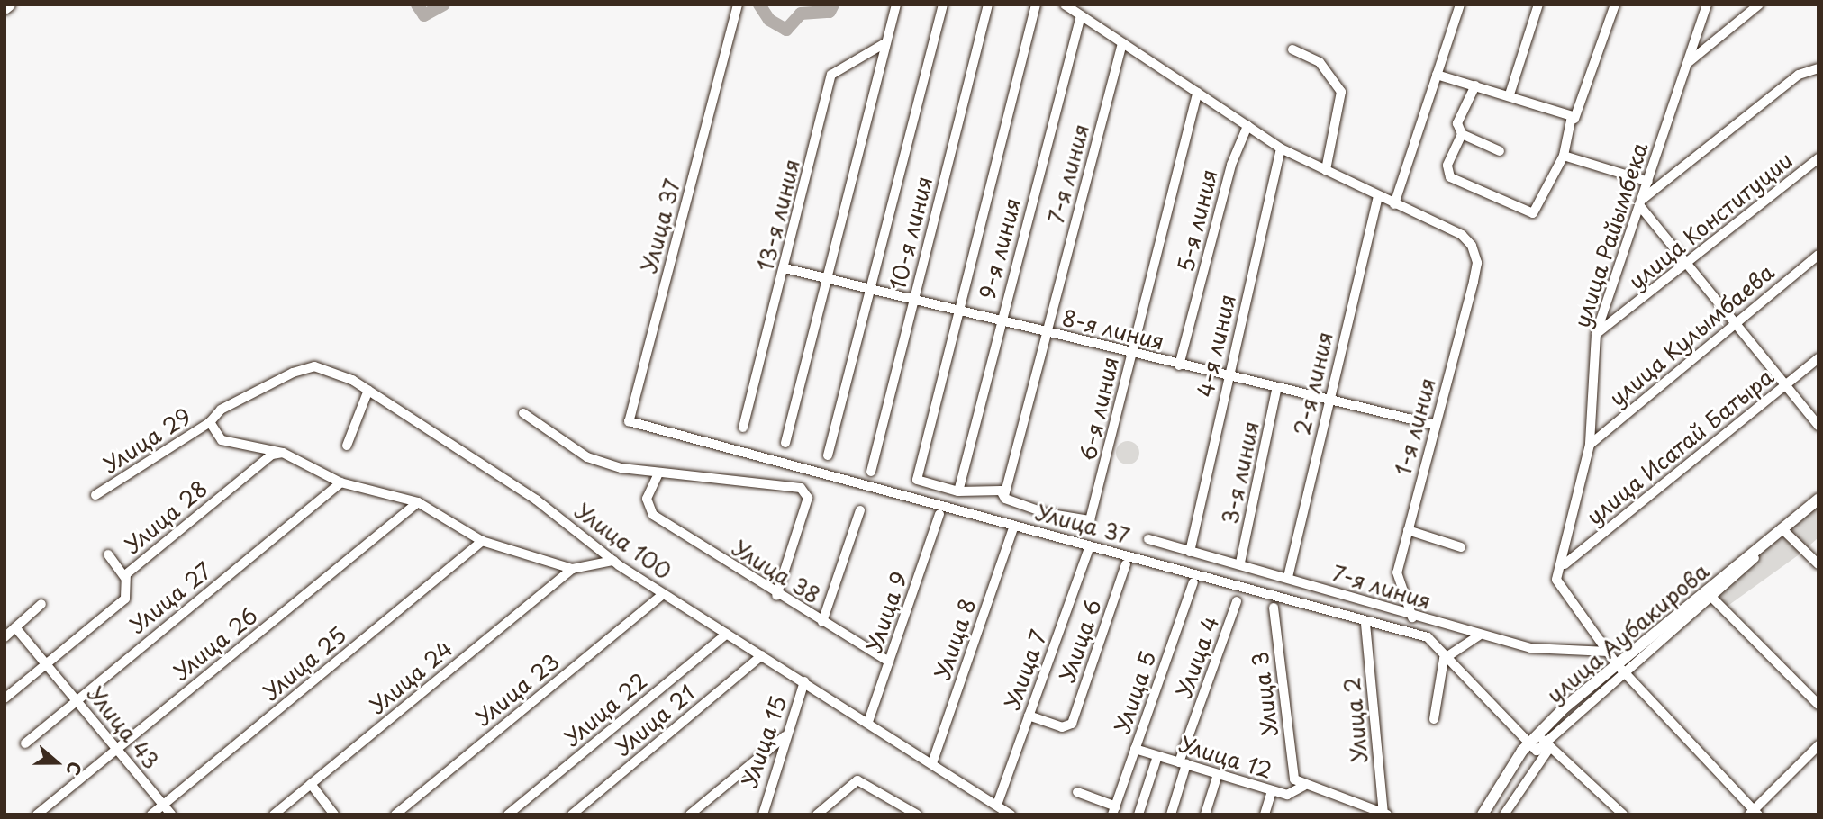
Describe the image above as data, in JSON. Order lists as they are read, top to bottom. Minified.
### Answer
{"streets":{"main road":["улица Аубакирова"],"street":["7-я линия","13-я линия","5-я линия","улица Конституции","Улица 37","10-я линия","улица Райымбека","9-я линия","8-я линия","улица Кулымбаева","4-я линия","2-я линия","6-я линия","1-я линия","Улица 29","улица Исатай Батыра","3-я линия","Улица 28","Улица 100","Улица 38","Улица 27","Улица 9","Улица 8","Улица 6","Улица 26","Улица 4","Улица 25","Улица 7","Улица 24","Улица 23","Улица 5","Улица 3","Улица 22","Улица 21","Улица 2","Улица 43","Улица 15","Улица 12"]},"crossings":[["7-я линия","улица Райымбека"],["7-я линия","8-я линия"],["7-я линия","4-я линия"],["7-я линия","2-я линия"],["7-я линия","6-я линия"],["7-я линия","1-я линия"],["7-я линия","3-я линия"],["13-я линия","8-я линия"],["5-я линия","8-я линия"],["улица Конституции","улица Райымбека"],["Улица 37","улица Аубакирова"],["10-я линия","8-я линия"],["улица Райымбека","улица Кулымбаева"],["улица Райымбека","улица Исатай Батыра"],["улица Райымбека","улица Аубакирова"],["9-я линия","8-я линия"],["9-я линия","6-я линия"],["8-я линия","4-я линия"],["8-я линия","2-я линия"],["8-я линия","6-я линия"],["8-я линия","1-я линия"],["8-я линия","3-я линия"],["Улица 29","Улица 28"],["Улица 29","Улица 100"],["Улица 28","Улица 43"],["Улица 100","Улица 9"],["Улица 100","Улица 8"],["Улица 100","Улица 7"],["Улица 100","Улица 23"],["Улица 100","Улица 22"],["Улица 100","Улица 21"],["Улица 100","Улица 15"],["Улица 38","Улица 9"],["Улица 27","Улица 43"],["Улица 6","Улица 7"],["Улица 26","Улица 43"],["Улица 4","Улица 12"],["Улица 25","Улица 43"],["Улица 5","Улица 12"],["Улица 3","Улица 12"]],"north":"right"}
